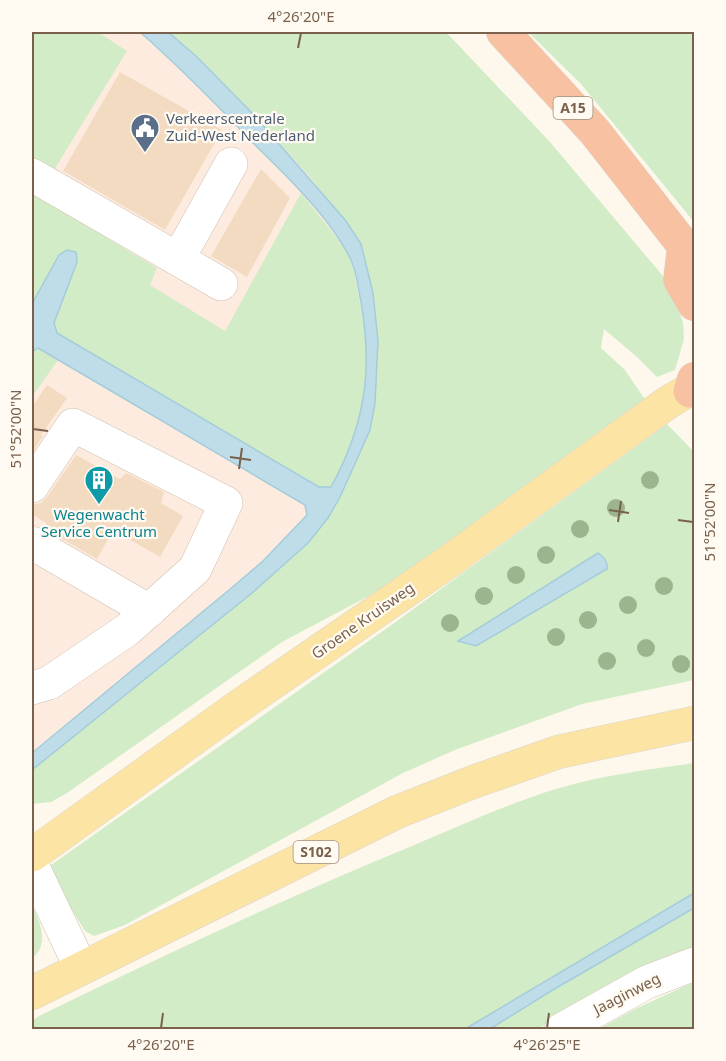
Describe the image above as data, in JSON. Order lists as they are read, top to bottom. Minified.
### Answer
{"streets":{"highway":["A15"],"main road":["Groene Kruisweg","S102"],"street":["Jaaginweg"]},"places":{"public building":["Verkeerscentrale Zuid-West Nederland"],"building":["Wegenwacht Service Centrum"]},"coordinates":["4°26'20\"E","51°52'00\"N","4°26'25\"E"]}
